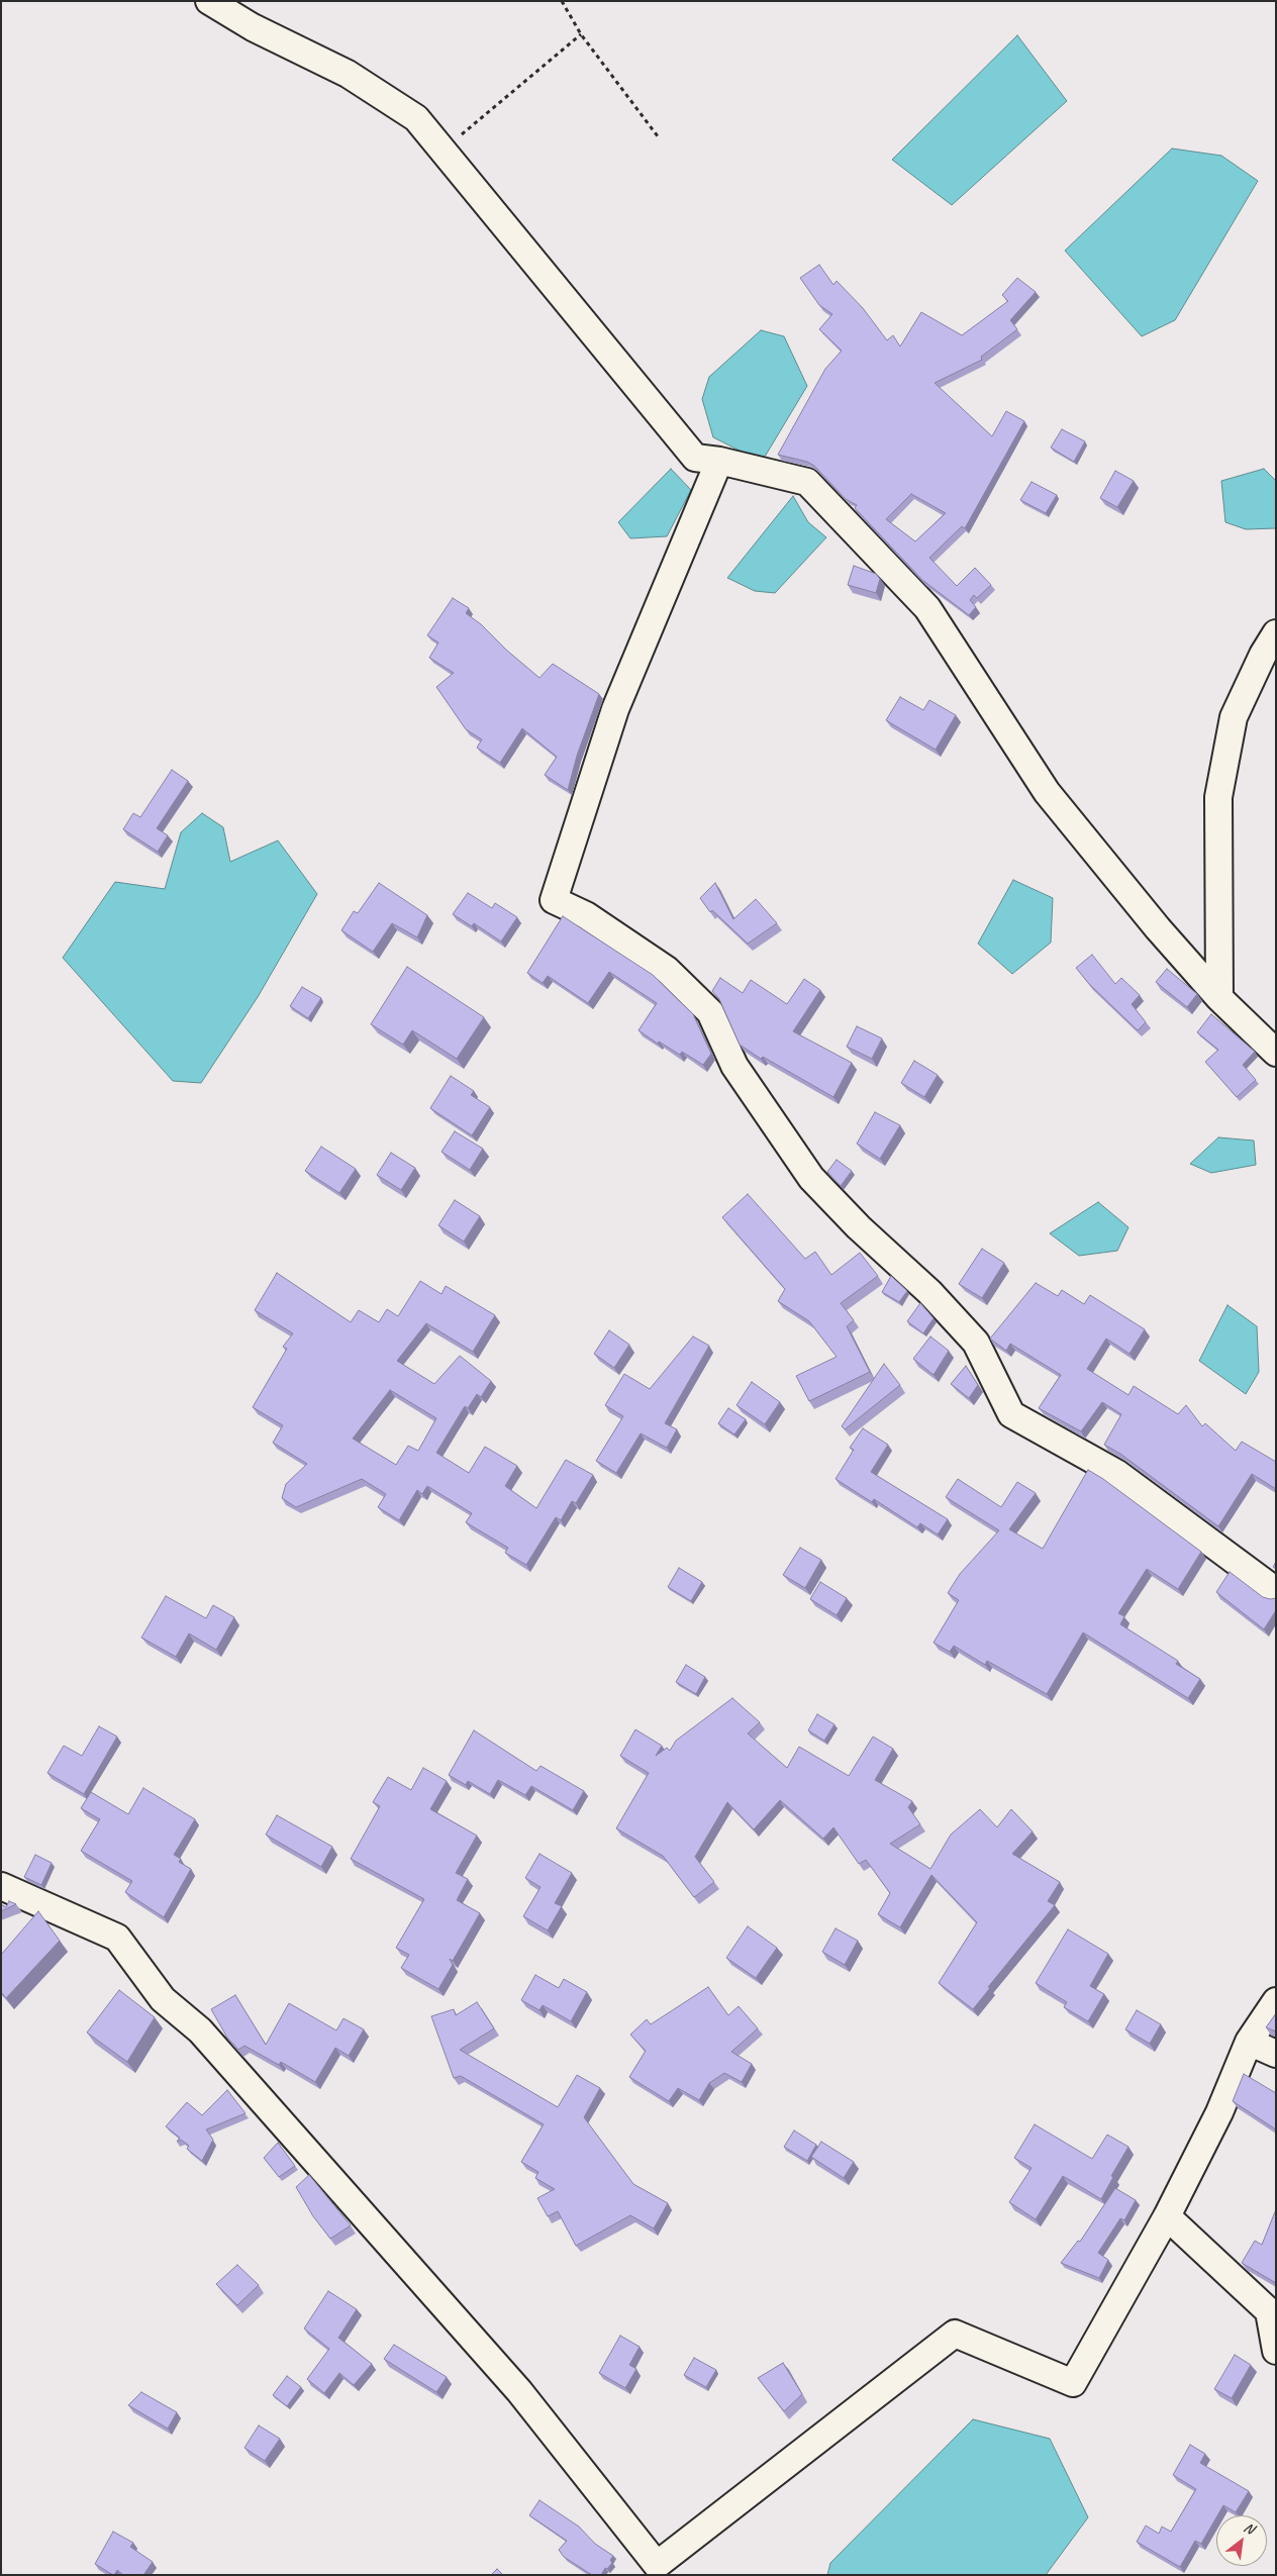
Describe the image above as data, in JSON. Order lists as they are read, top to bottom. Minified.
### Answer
{"north":"top right"}
